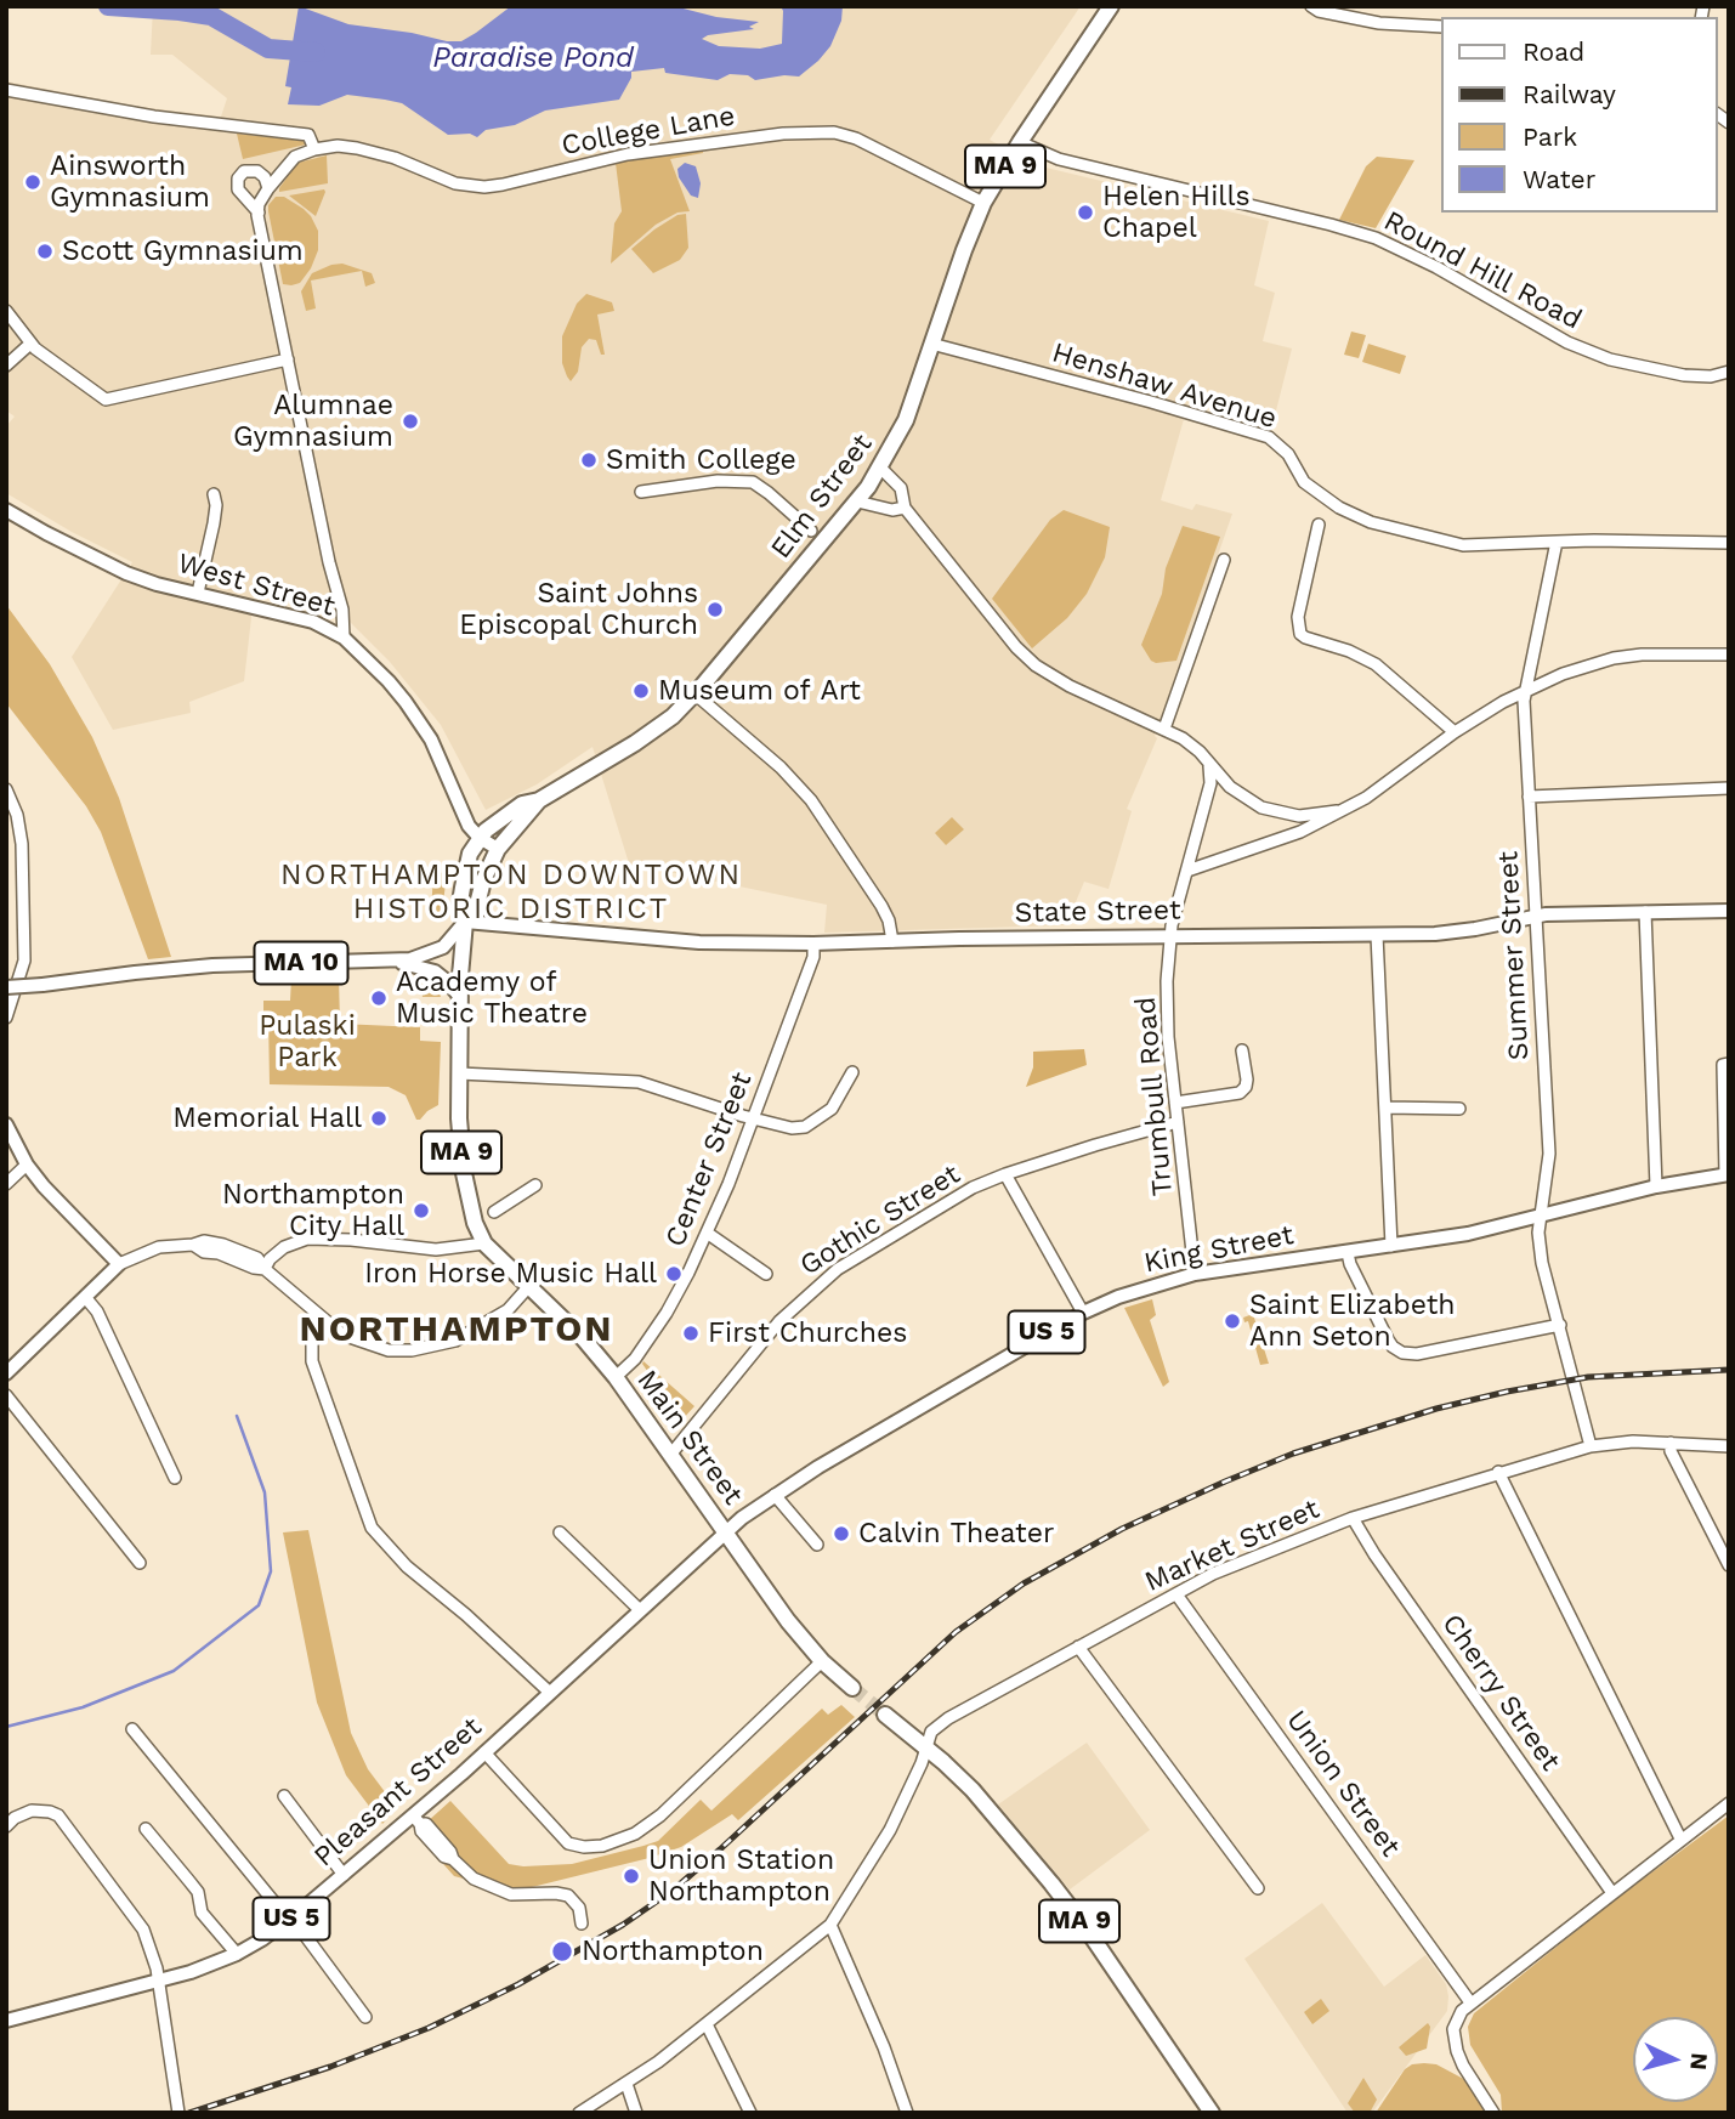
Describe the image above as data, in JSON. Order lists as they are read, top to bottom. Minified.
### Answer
{"streets":{"highway":["MA 9","Elm Street","Main Street"],"main road":["West Street","State Street","MA 10","King Street","US 5","Pleasant Street"],"street":["College Lane","Round Hill Road","Henshaw Avenue","Summer Street","Trumbull Road","Center Street","Gothic Street","Market Street","Cherry Street","Union Street"]},"crossings":[["College Lane","Elm Street"],["MA 9","Market Street"],["Round Hill Road","Elm Street"],["Henshaw Avenue","Elm Street"],["Henshaw Avenue","Summer Street"],["Elm Street","West Street"],["Elm Street","Main Street"],["West Street","Main Street"],["State Street","Summer Street"],["State Street","MA 10"],["State Street","Trumbull Road"],["State Street","Center Street"],["State Street","Main Street"],["Summer Street","King Street"],["Summer Street","Market Street"],["MA 10","Main Street"],["Trumbull Road","Gothic Street"],["Trumbull Road","King Street"],["Center Street","Main Street"],["Gothic Street","Main Street"],["King Street","Main Street"],["King Street","Pleasant Street"],["Main Street","Pleasant Street"],["Market Street","Cherry Street"],["Market Street","Union Street"]],"districts":["NORTHAMPTON DOWNTOWN HISTORIC DISTRICT","NORTHAMPTON"],"water":["Paradise Pond"],"parks":["Pulaski Park"],"places":["Ainsworth Gymnasium","Helen Hills Chapel","Scott Gymnasium","Alumnae Gymnasium","Smith College","Saint Johns Episcopal Church","Museum of Art","Academy of Music Theatre","Memorial Hall","Northampton City Hall","Iron Horse Music Hall","Saint Elizabeth Ann Seton","First Churches","Calvin Theater","Union Station Northampton","Northampton"],"legend":["Road","Railway","Park","Water"],"north":"right"}
